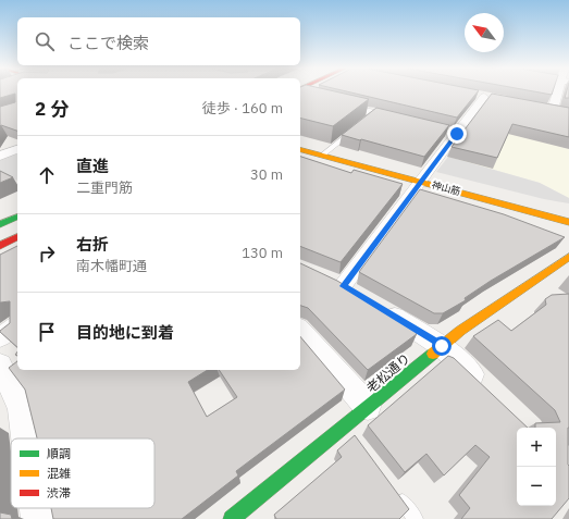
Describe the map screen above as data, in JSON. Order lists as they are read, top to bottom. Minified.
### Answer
{"streets":{"main road":["神山筋","老松通り"]},"legend":["順調","混雑","渋滞"],"north":"top left","page":{"search":"ここで検索","heading":["2 分","徒歩 · 160 m"],"list":[["直進","二重門筋","30 m"],["右折","南木幡町通","130 m"],"目的地に到着"],"map_buttons":["+","−"]}}
